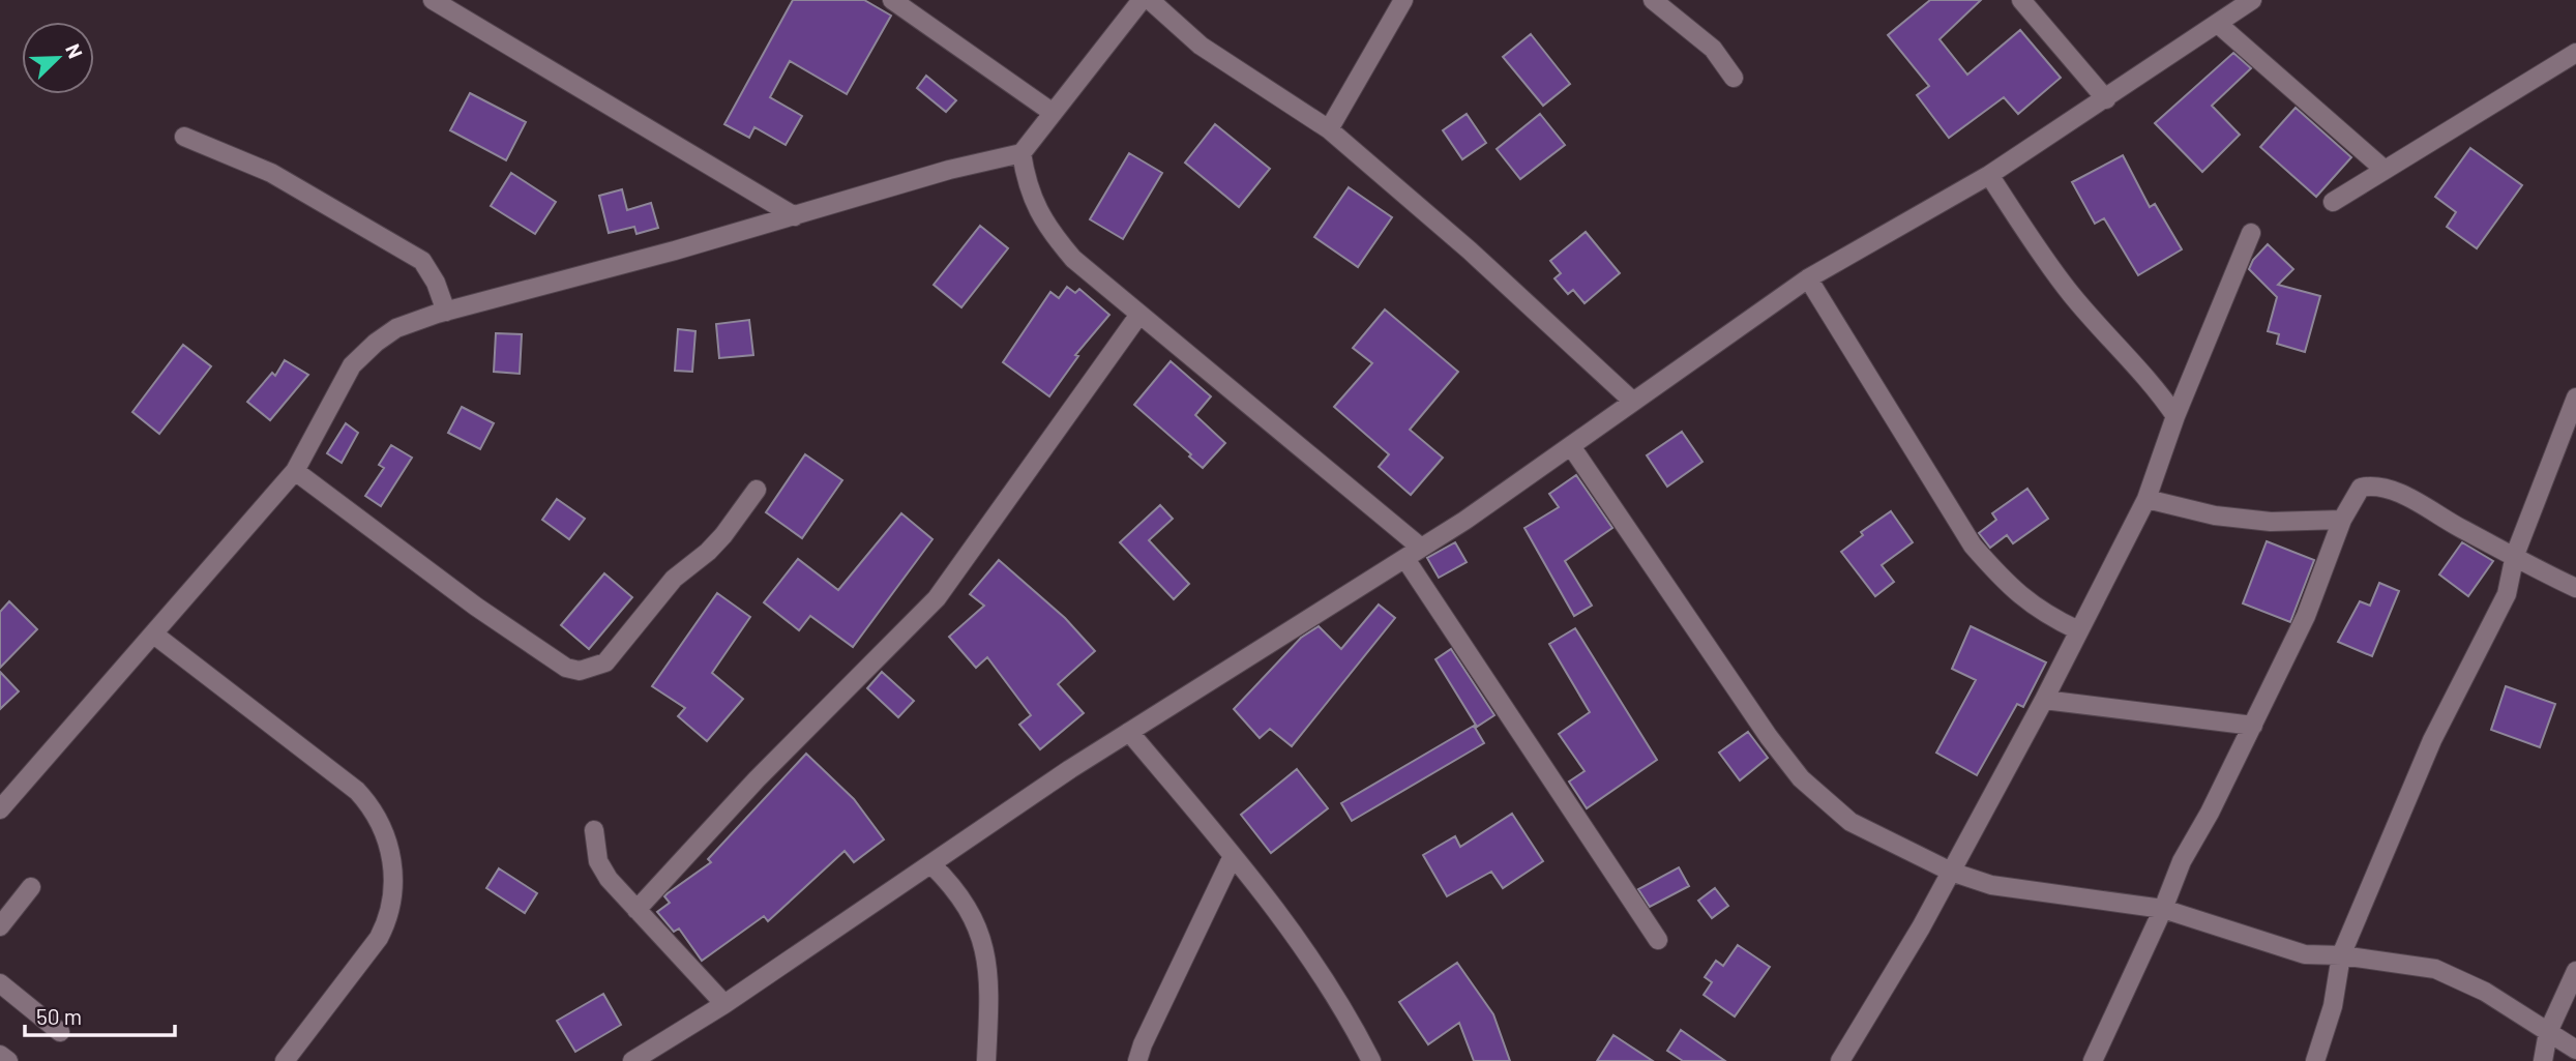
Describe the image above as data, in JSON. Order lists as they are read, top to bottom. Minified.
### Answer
{"scale_bar":"50 m","north":"top right"}
